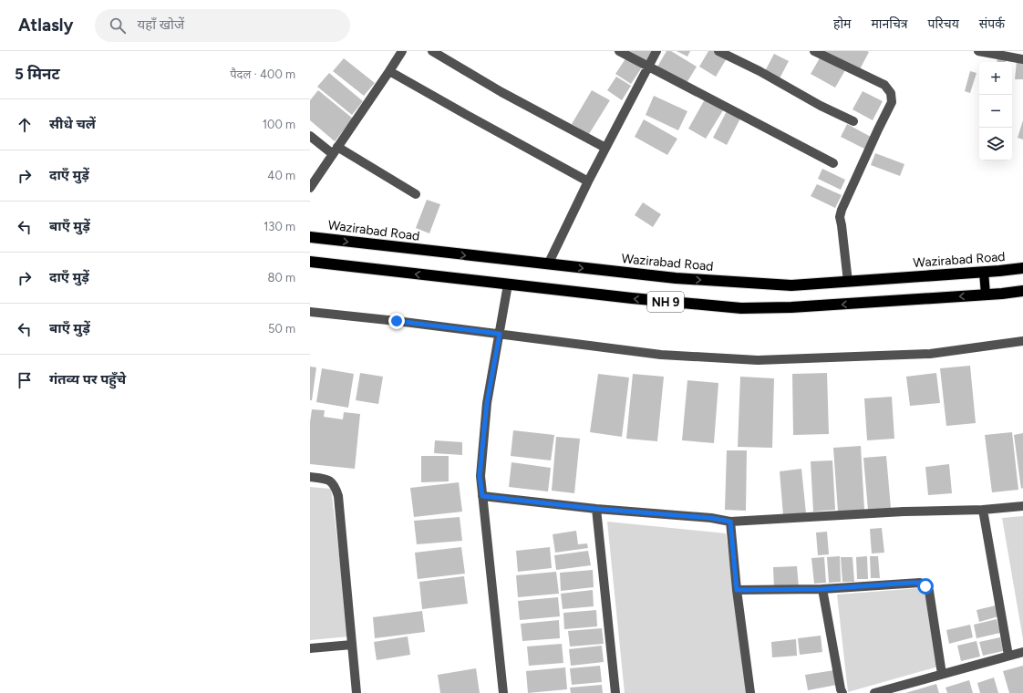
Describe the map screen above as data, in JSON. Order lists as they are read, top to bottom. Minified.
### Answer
{"streets":{"highway":["Wazirabad Road","NH 9"]},"page":{"header":"Atlasly","search":"यहाँ खोजें","nav":["होम","मानचित्र","परिचय","संपर्क"],"heading":["5 मिनट","पैदल · 400 m"],"map_buttons":["+","−"],"list":[["सीधे चलें","100 m"],["दाएँ मुड़ें","40 m"],["बाएँ मुड़ें","130 m"],["दाएँ मुड़ें","80 m"],["बाएँ मुड़ें","50 m"],"गंतव्य पर पहुँचे"]}}
